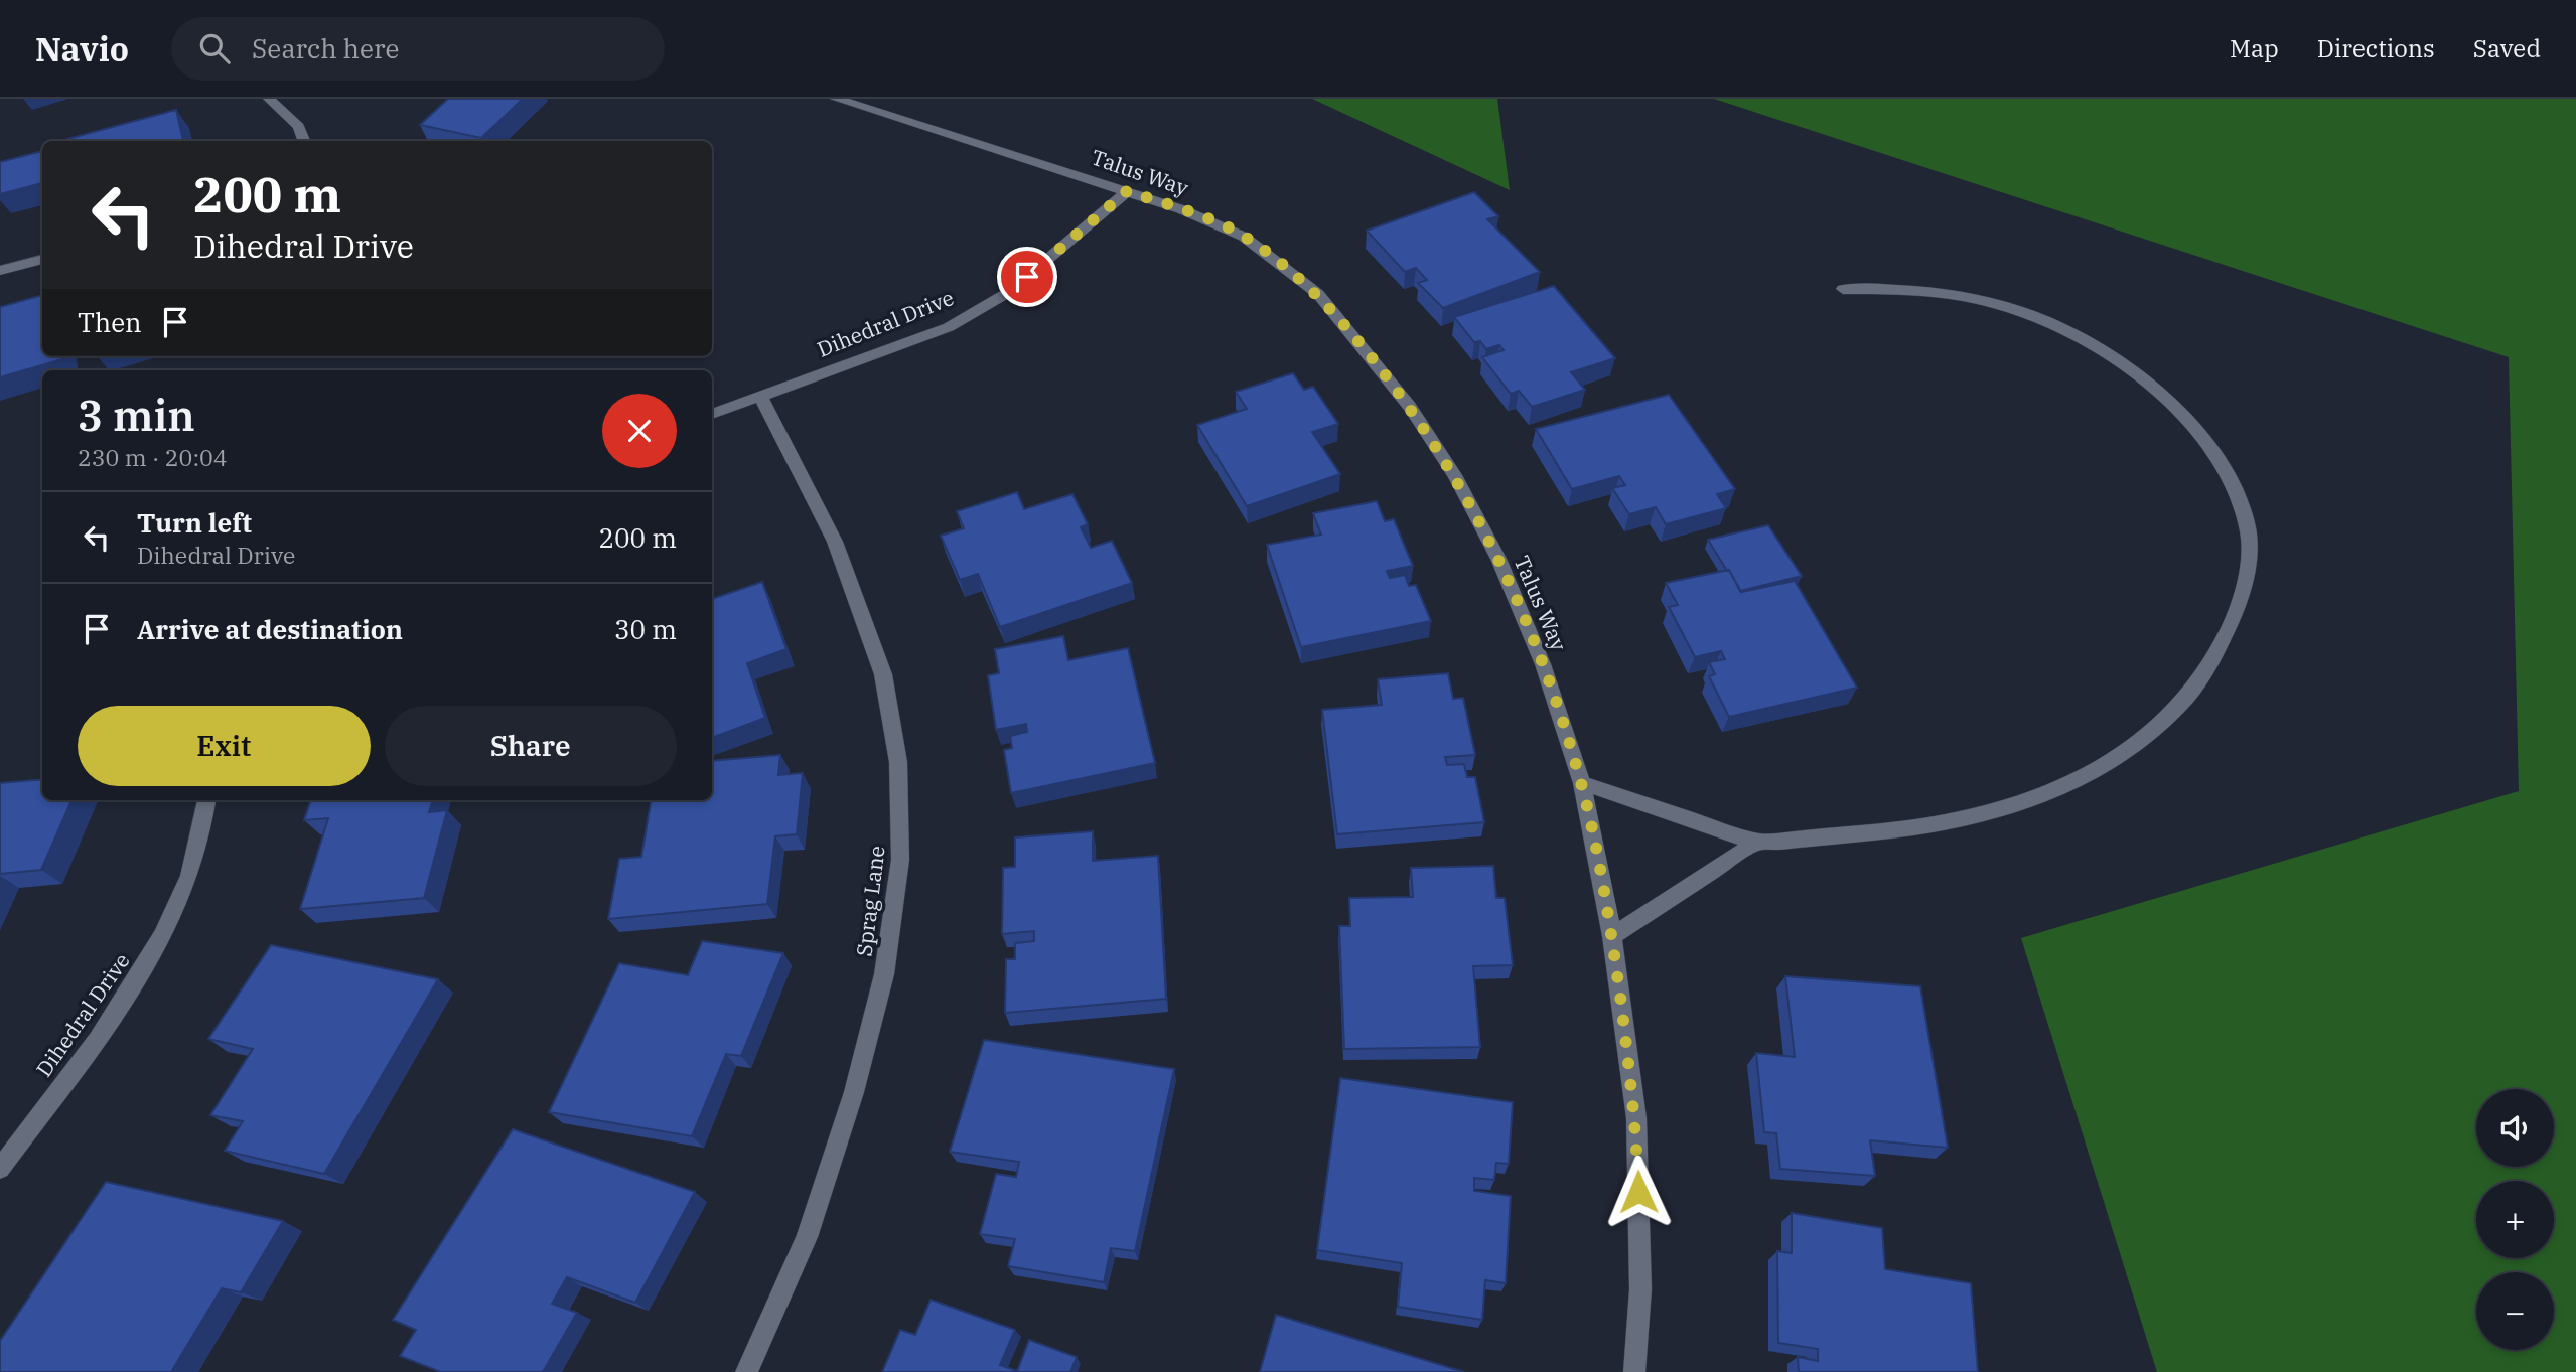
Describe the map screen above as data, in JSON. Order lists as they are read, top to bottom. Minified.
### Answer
{"streets":{"street":["Talus Way","Dihedral Drive","Sprag Lane"]},"crossings":[["Talus Way","Dihedral Drive"],["Dihedral Drive","Sprag Lane"]],"page":{"header":"Navio","search":"Search here","nav":["Map","Directions","Saved"],"turn":["200 m","Dihedral Drive"],"then":"Then","heading":["3 min","230 m · 20:04"],"list":[{"name":"Turn left","note":"Dihedral Drive","value":"200 m"},{"name":"Arrive at destination","value":"30 m"}],"buttons":["Exit","Share"],"map_buttons":["+","−"]}}
